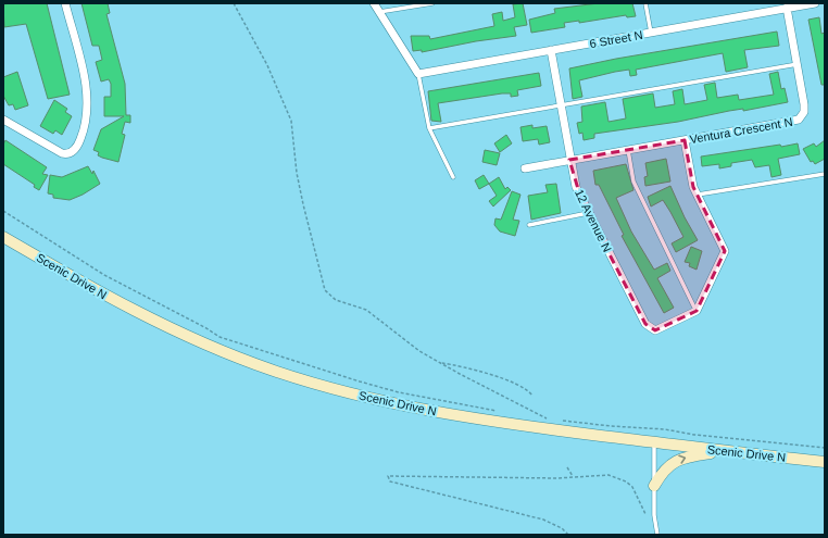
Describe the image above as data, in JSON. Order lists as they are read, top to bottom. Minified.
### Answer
{"streets":{"main road":["Scenic Drive N"],"street":["6 Street N","Ventura Crescent N","12 Avenue N"]},"crossings":[["6 Street N","Ventura Crescent N"],["6 Street N","12 Avenue N"],["Ventura Crescent N","12 Avenue N"]]}
